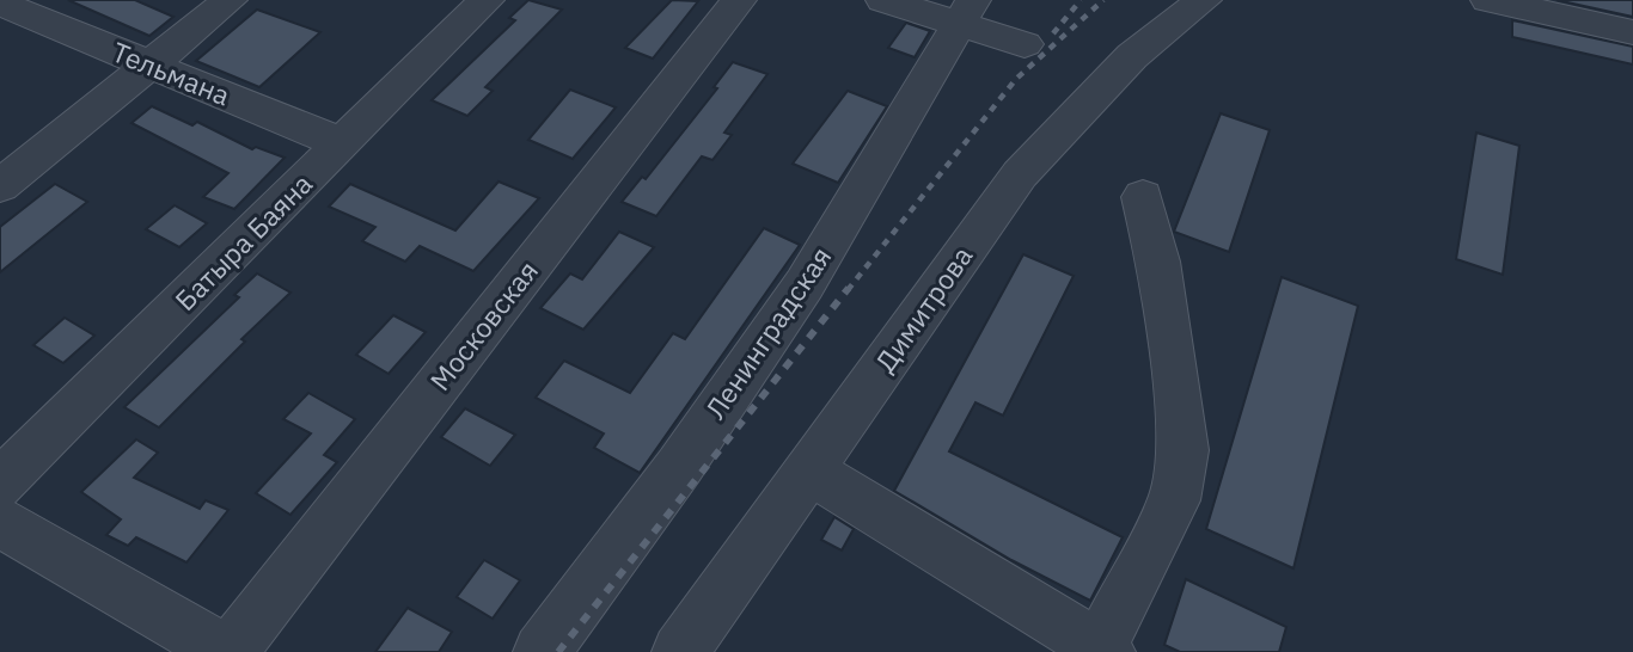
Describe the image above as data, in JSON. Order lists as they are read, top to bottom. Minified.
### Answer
{"streets":{"street":["Тельмана","Батыра Баяна","Димитрова","Московская","Ленинградская"]},"crossings":[["Тельмана","Батыра Баяна"]]}
